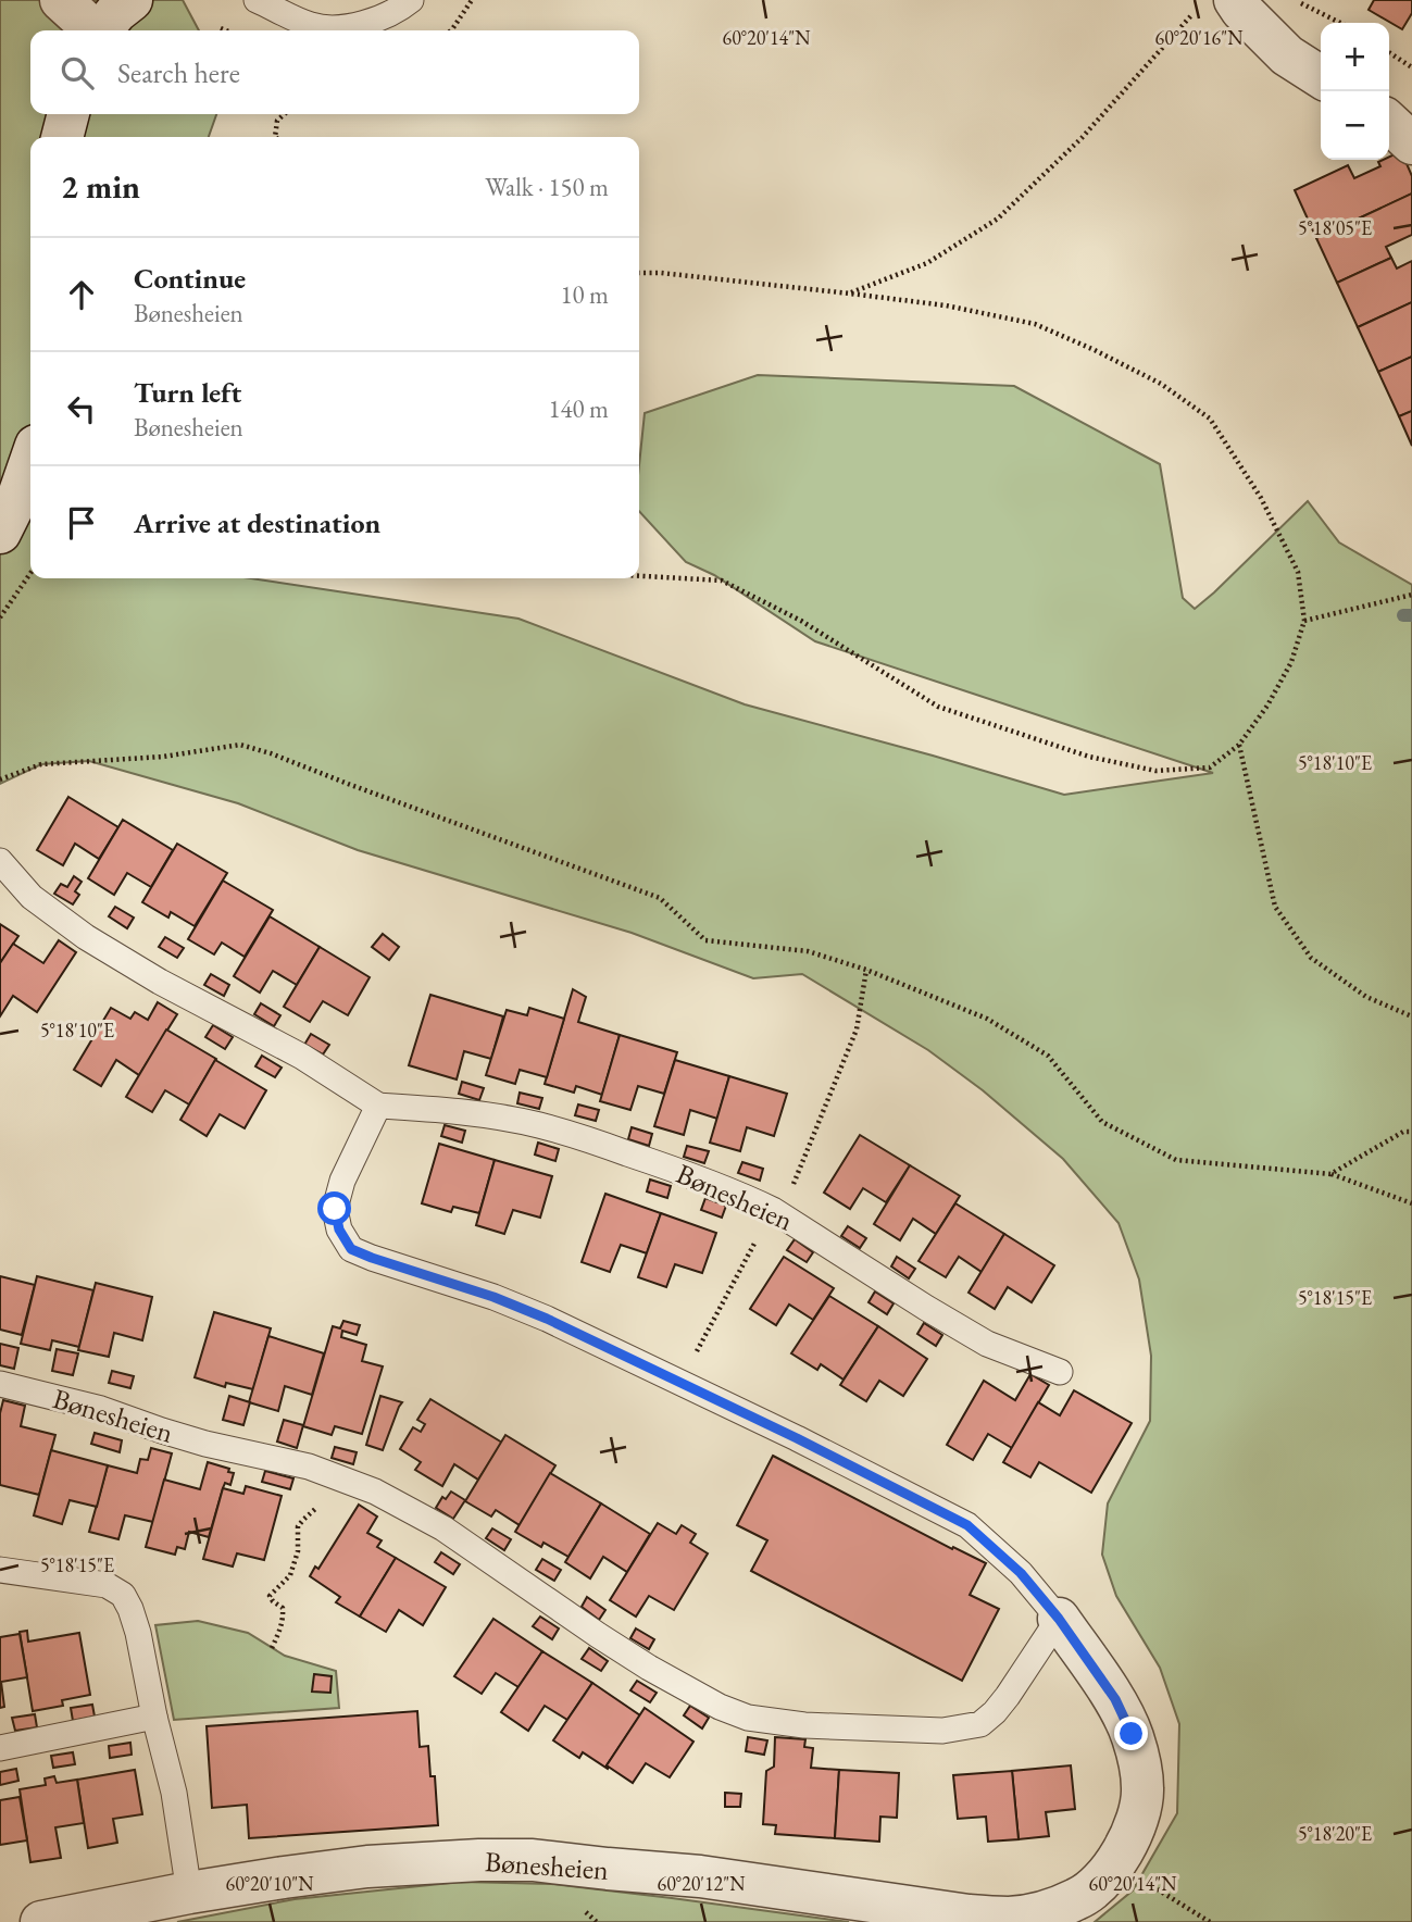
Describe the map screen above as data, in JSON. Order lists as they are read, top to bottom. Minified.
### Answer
{"streets":{"street":["Bønesheien"]},"page":{"map_buttons":["+","−"],"search":"Search here","heading":["2 min","Walk · 150 m"],"list":[["Continue","Bønesheien","10 m"],["Turn left","Bønesheien","140 m"],"Arrive at destination"]},"coordinates":["60°20'14\"N","60°20'16\"N","5°18'05\"E","5°18'10\"E","5°18'15\"E","5°18'20\"E","60°20'10\"N","60°20'12\"N"]}
